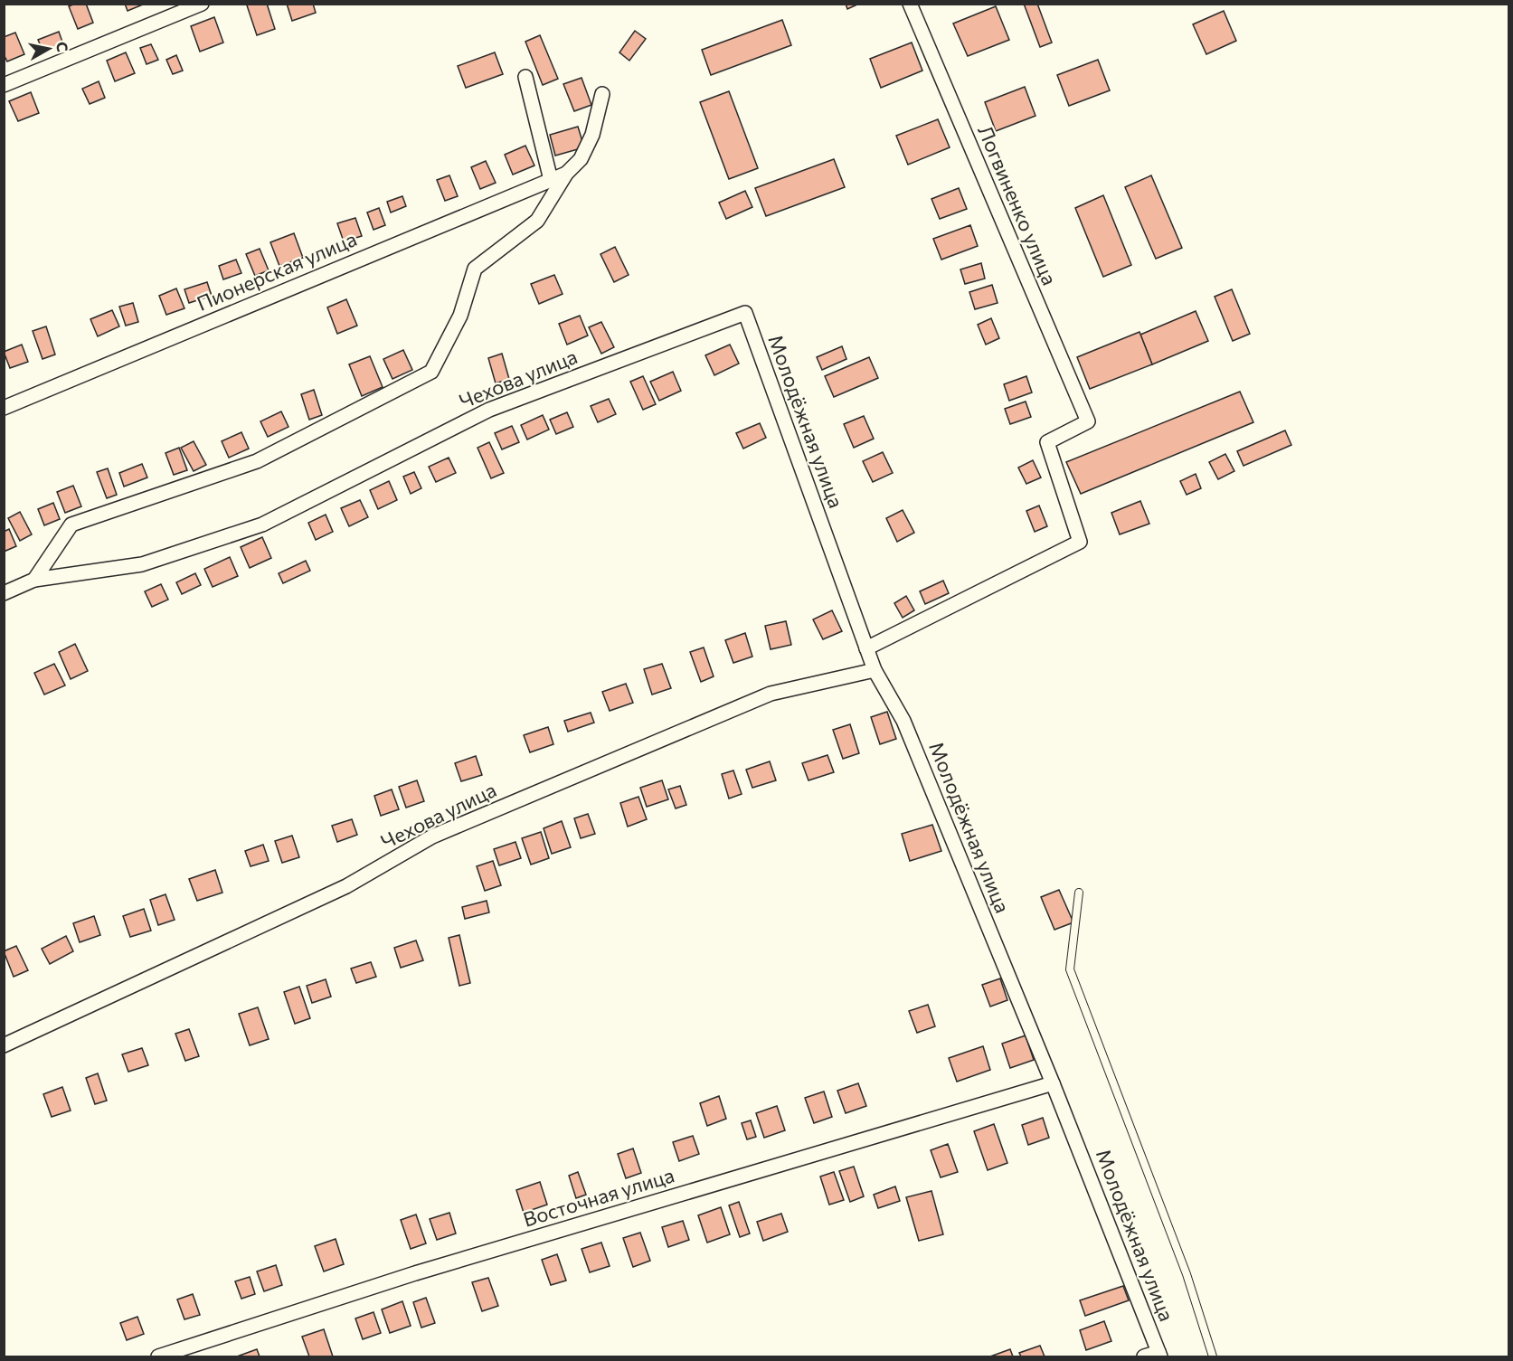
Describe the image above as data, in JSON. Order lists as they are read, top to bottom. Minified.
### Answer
{"streets":{"street":["Логвиненко улица","Пионерская улица","Чехова улица","Молодёжная улица","Восточная улица"]},"crossings":[["Логвиненко улица","Молодёжная улица"],["Чехова улица","Молодёжная улица"],["Молодёжная улица","Восточная улица"]],"north":"right"}
